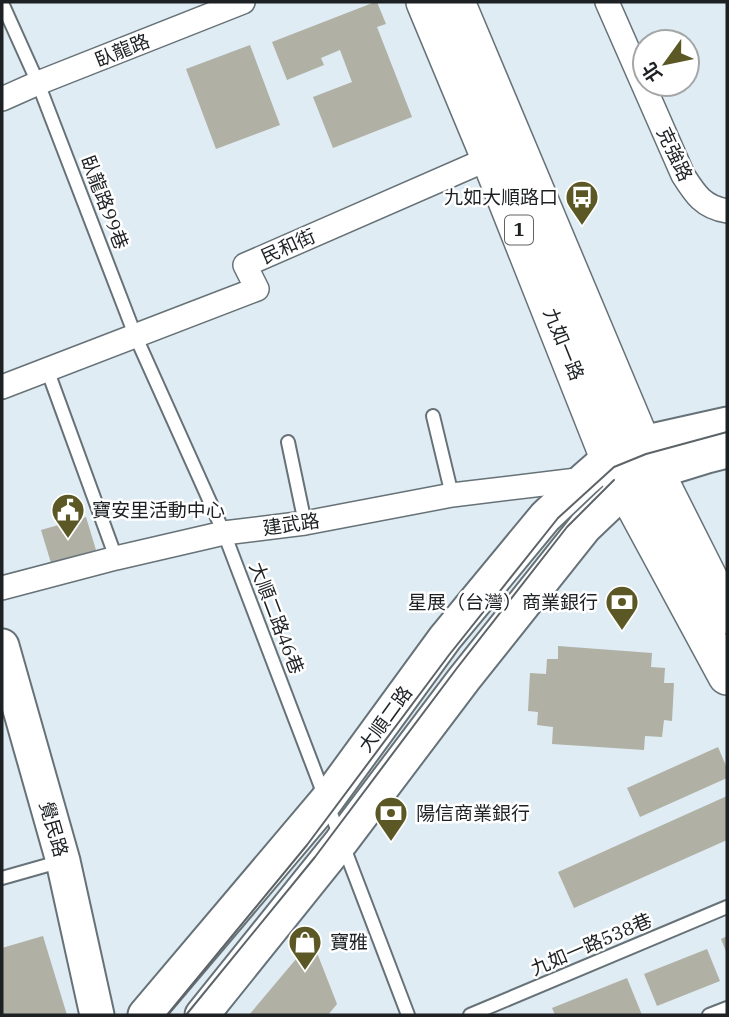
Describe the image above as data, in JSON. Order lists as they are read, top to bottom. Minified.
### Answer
{"streets":{"main road":["1","九如一路"],"street":["臥龍路","克強路","民和街","建武路","大順二路","覺民路"],"lane":["臥龍路99巷","大順二路46巷","九如一路538巷"]},"crossings":[["臥龍路","臥龍路99巷"],["臥龍路99巷","民和街"],["臥龍路99巷","大順二路46巷"],["民和街","九如一路"],["民和街","大順二路46巷"],["九如一路","建武路"],["九如一路","大順二路"],["建武路","大順二路46巷"],["建武路","大順二路"],["大順二路46巷","大順二路"]],"places":{"bus stop":["九如大順路口"],"public building":["寶安里活動中心"],"bank":["星展（台灣）商業銀行","陽信商業銀行"],"shop":["寶雅"]},"north":"bottom left"}
